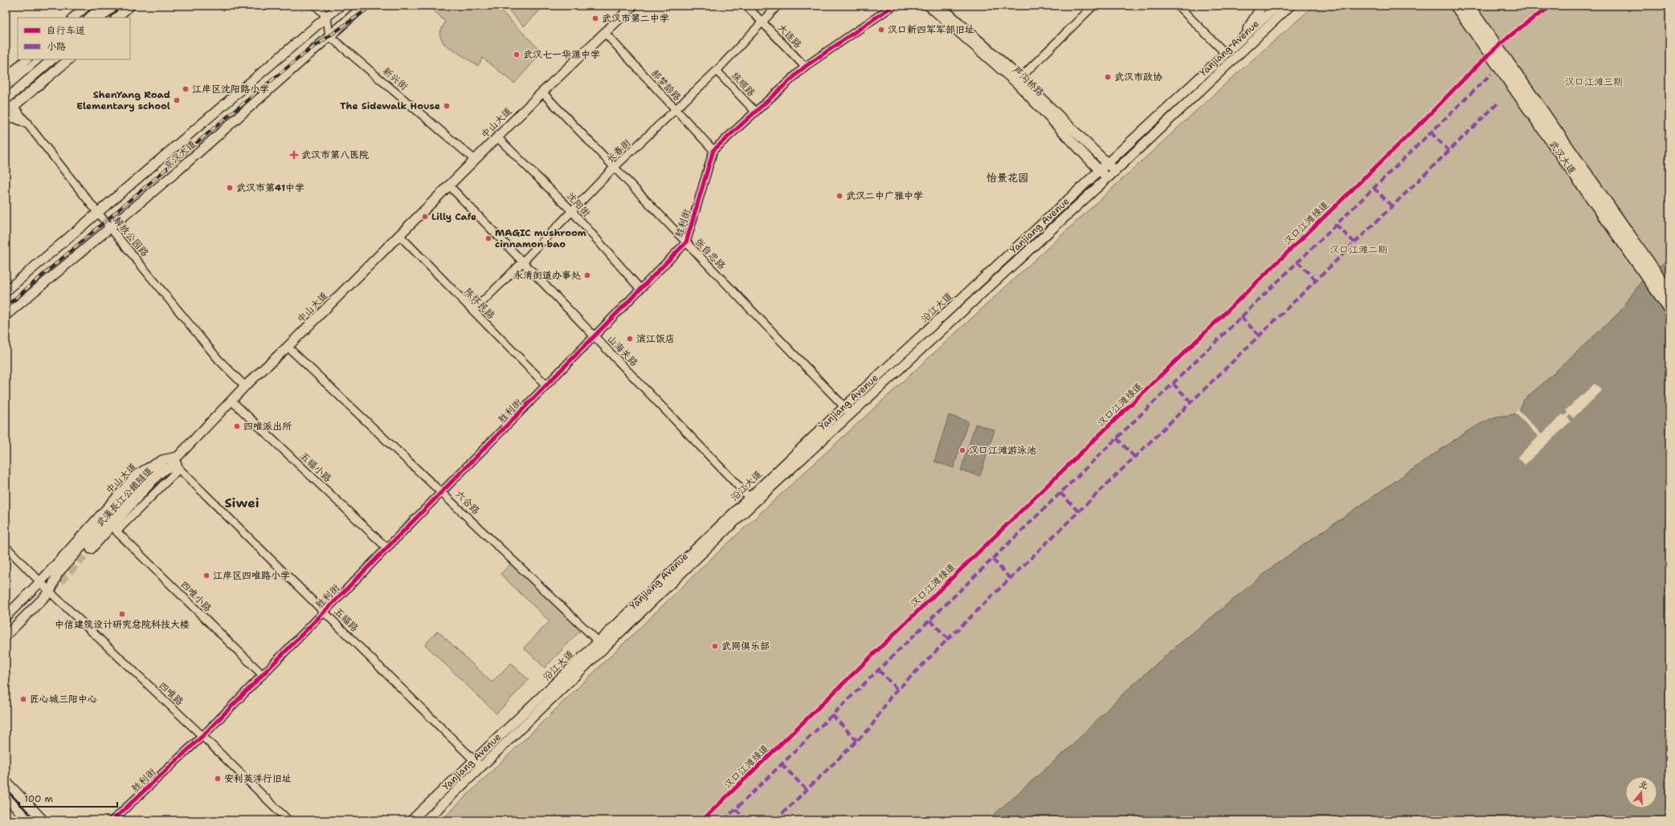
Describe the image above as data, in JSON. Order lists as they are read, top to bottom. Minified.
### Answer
{"streets":{"highway":["武汉大道"],"main road":["Yanjiang Avenue","芦沟桥路","中山大道","京汉大道","沿江大道","武漢長江公鐵隧道"],"street":["大连路","新兴街","旅顺路","郝梦龄路","长春街","沈阳街","胜利街","解放公园路","张自忠路","陈怀民路","山海关路","五福小路","六合路","四唯小路","五福路","四唯路"],"cycle path":["汉口江滩绿道"]},"crossings":[["大连路","长春街"],["Yanjiang Avenue","芦沟桥路"],["Yanjiang Avenue","张自忠路"],["Yanjiang Avenue","沿江大道"],["Yanjiang Avenue","山海关路"],["Yanjiang Avenue","六合路"],["Yanjiang Avenue","五福路"],["新兴街","中山大道"],["新兴街","京汉大道"],["芦沟桥路","沿江大道"],["旅顺路","长春街"],["郝梦龄路","中山大道"],["郝梦龄路","长春街"],["郝梦龄路","胜利街"],["中山大道","沈阳街"],["中山大道","解放公园路"],["中山大道","张自忠路"],["中山大道","陈怀民路"],["中山大道","山海关路"],["中山大道","五福小路"],["中山大道","武漢長江公鐵隧道"],["中山大道","六合路"],["中山大道","四唯小路"],["中山大道","五福路"],["中山大道","四唯路"],["长春街","沈阳街"],["长春街","张自忠路"],["长春街","陈怀民路"],["长春街","山海关路"],["京汉大道","解放公园路"],["沈阳街","胜利街"],["胜利街","张自忠路"],["胜利街","陈怀民路"],["胜利街","山海关路"],["胜利街","五福小路"],["胜利街","六合路"],["胜利街","四唯小路"],["胜利街","五福路"],["胜利街","四唯路"],["张自忠路","沿江大道"],["沿江大道","山海关路"],["沿江大道","六合路"],["沿江大道","五福路"],["武漢長江公鐵隧道","五福路"]],"districts":["怡景花园","Siwei"],"parks":["汉口江滩三期","汉口江滩二期"],"places":{"other":["武汉市第二中学","汉口新四军军部旧址","武汉七一华源中学","武汉市政协","江岸区沈阳路小学","ShenYang Road Elementary school","The Sidewalk House","武汉市第41中学","武汉二中广雅中学","Lilly Cafe","MAGIC mushroom cinnamon bao","永清街道办事处","滨江饭店","四唯派出所","汉口江滩游泳池","江岸区四唯路小学","中信建筑设计研究总院科技大楼","武网俱乐部","匠心城三阳中心","安利英洋行旧址"],"health":["武汉市第八医院"]},"legend":["自行车道","小路"],"scale_bar":"100 m","north":"top"}
